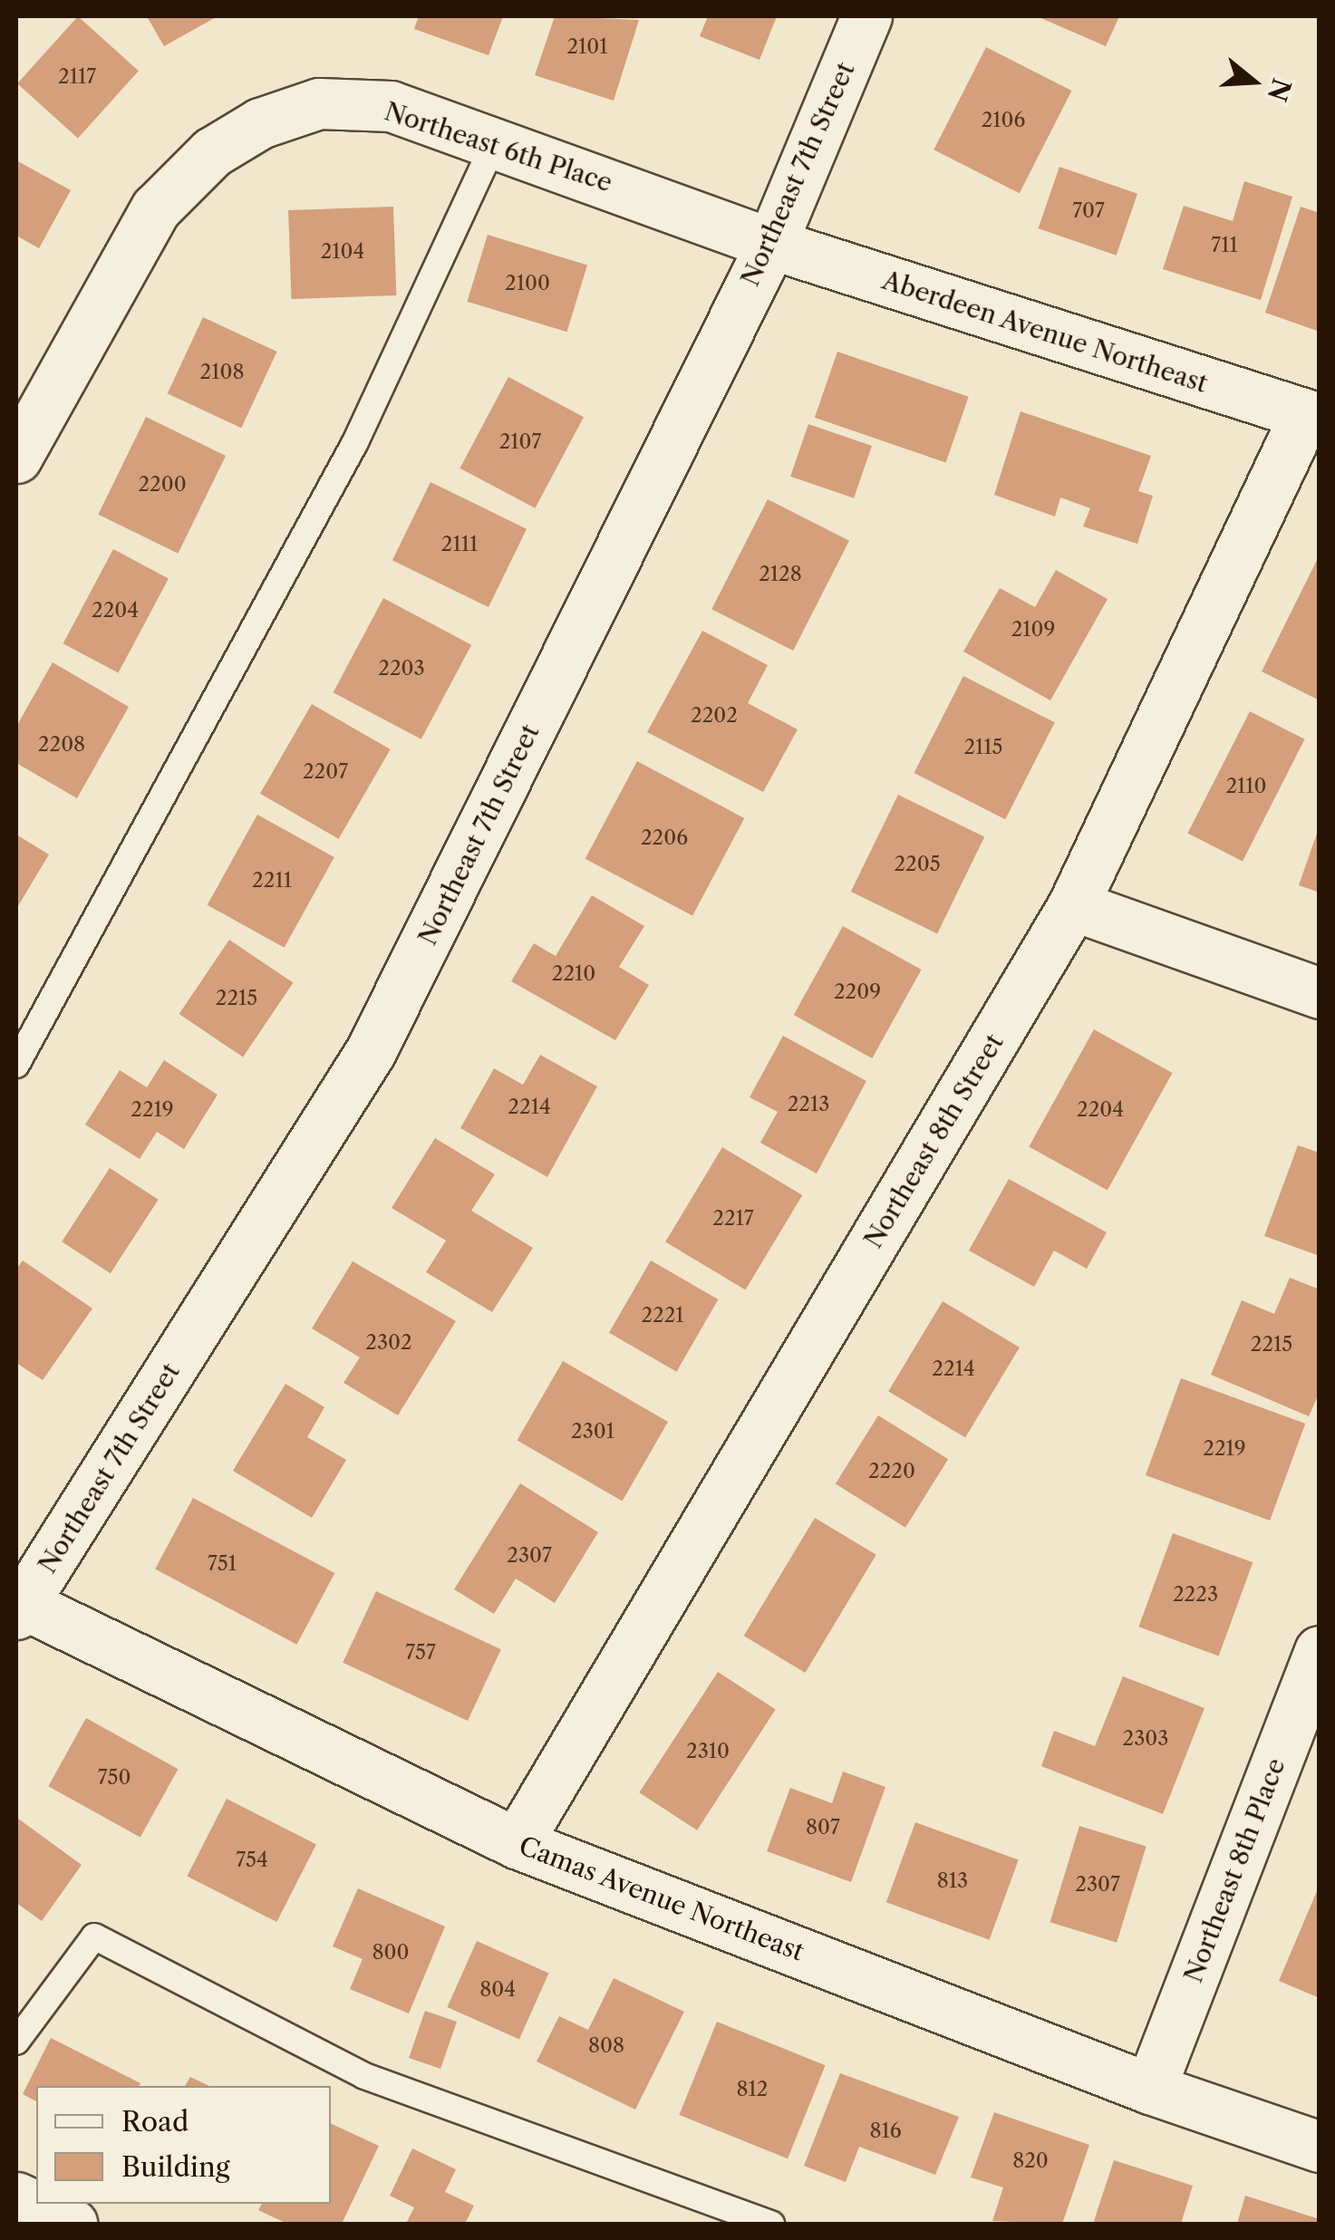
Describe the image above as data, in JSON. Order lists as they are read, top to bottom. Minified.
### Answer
{"streets":{"street":["Northeast 6th Place","Northeast 7th Street","Aberdeen Avenue Northeast","Northeast 8th Street","Northeast 8th Place","Camas Avenue Northeast"]},"crossings":[["Northeast 6th Place","Northeast 7th Street"],["Northeast 6th Place","Aberdeen Avenue Northeast"],["Northeast 7th Street","Aberdeen Avenue Northeast"],["Northeast 7th Street","Camas Avenue Northeast"],["Aberdeen Avenue Northeast","Northeast 8th Street"],["Northeast 8th Street","Camas Avenue Northeast"],["Northeast 8th Place","Camas Avenue Northeast"]],"house_numbers":["2101","2117","2106","707","711","2104","2100","2108","2107","2200","2111","2128","2204","2109","2203","2202","2208","2115","2207","2110","2206","2205","2211","2210","2209","2215","2213","2214","2219","2204","2217","2221","2302","2215","2214","2301","2219","2220","2307","751","2223","757","2303","2310","750","807","754","813","2307","800","804","808","812","816","820"],"legend":["Road","Building"],"north":"right"}
